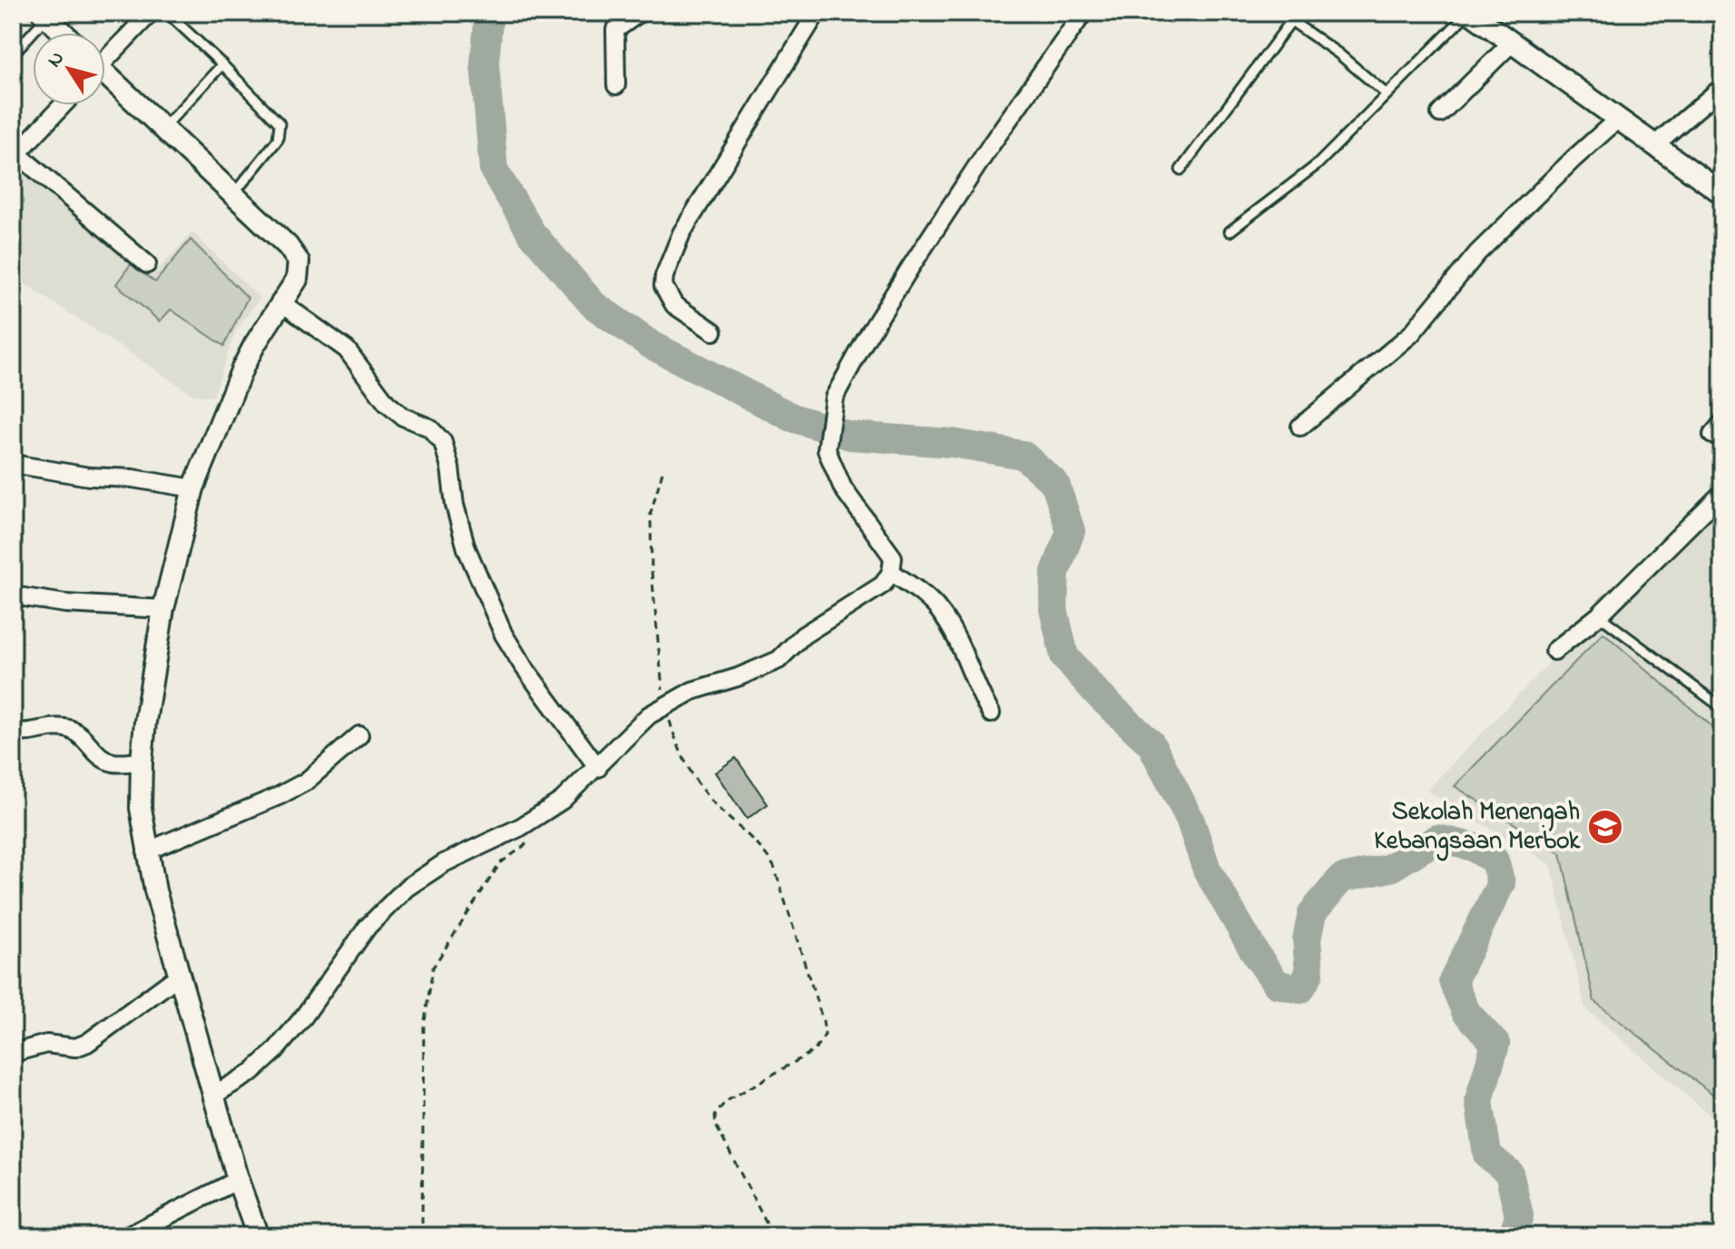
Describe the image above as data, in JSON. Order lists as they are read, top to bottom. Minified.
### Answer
{"places":{"school or university":["Sekolah Menengah Kebangsaan Merbok"]},"north":"top left"}
